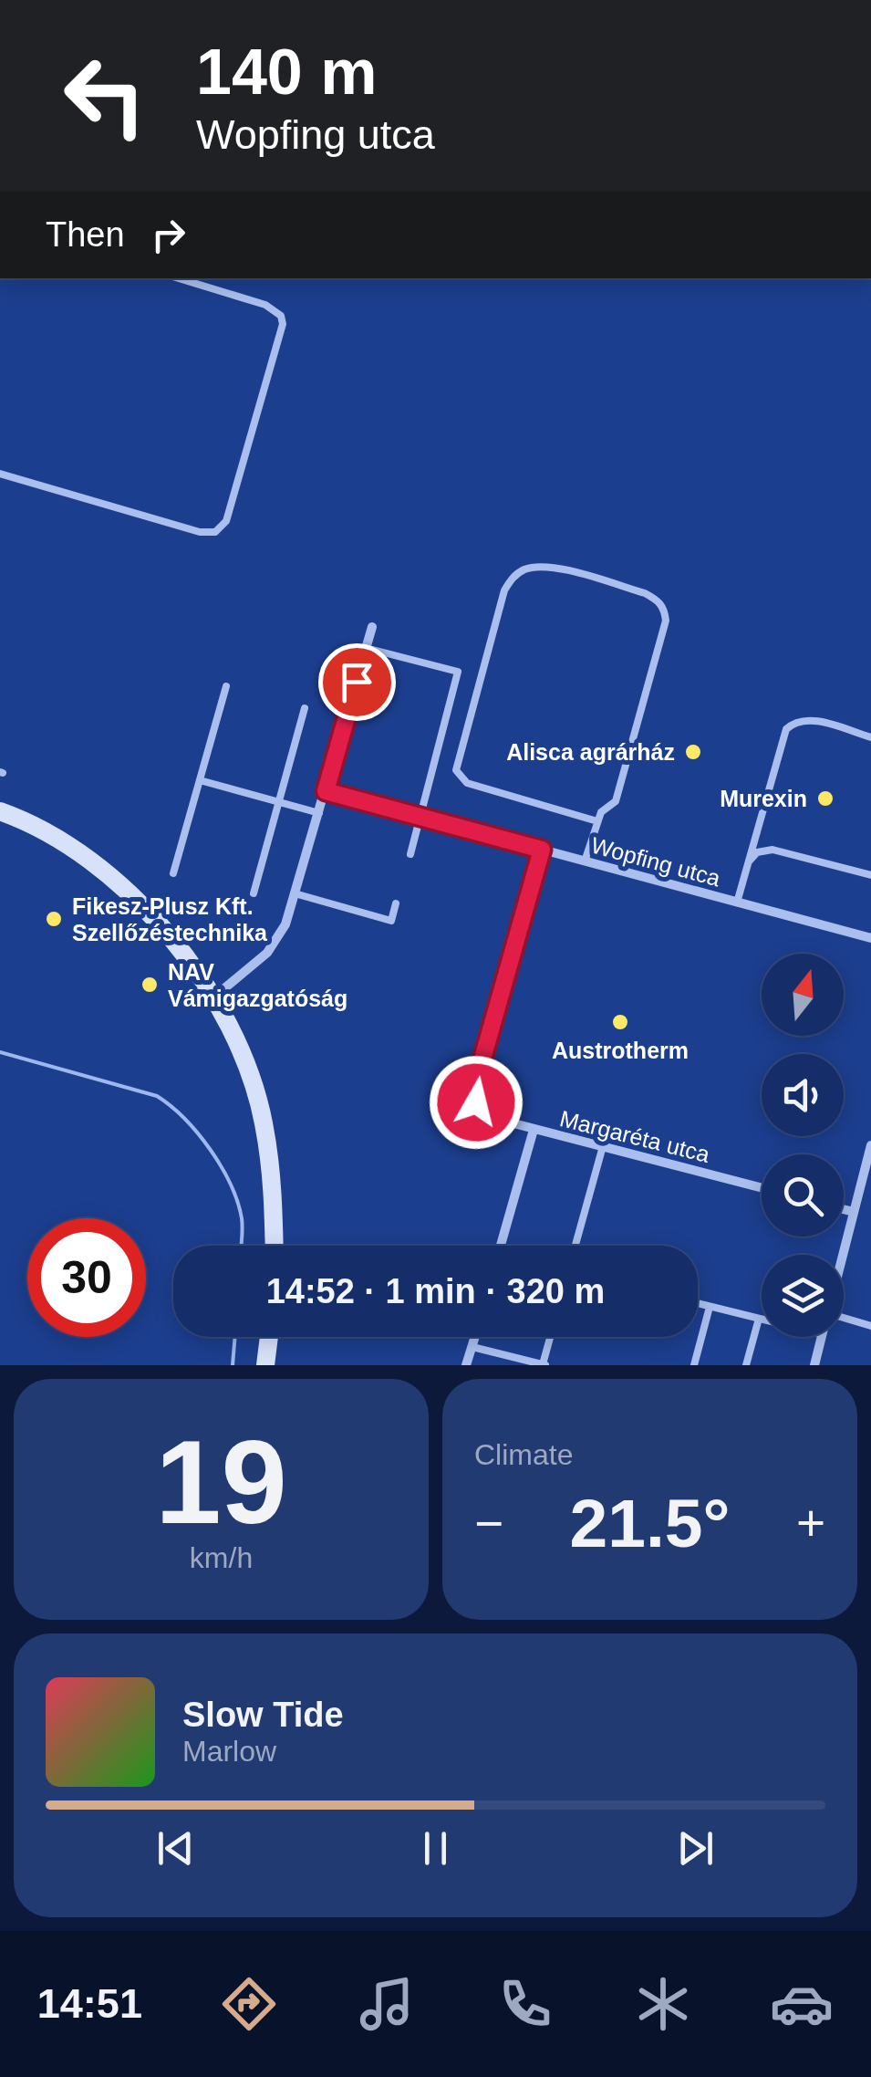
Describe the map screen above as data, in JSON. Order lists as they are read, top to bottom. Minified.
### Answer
{"streets":{"street":["Wopfing utca","Margaréta utca"]},"crossings":[["Wopfing utca","Margaréta utca"]],"places":["Alisca agrárház","Murexin","Fikesz-Plusz Kft. Szellőzéstechnika","NAV Vámigazgatóság","Austrotherm"],"north":"top","page":{"turn":["140 m","Wopfing utca"],"then":"Then","limit":"30","trip":"14:52 · 1 min · 320 m","tile":[["19","km/h"],"Climate"],"heat":["−","21.5°","+"],"song":["Slow Tide","Marlow"],"tabs":"14:51"}}
